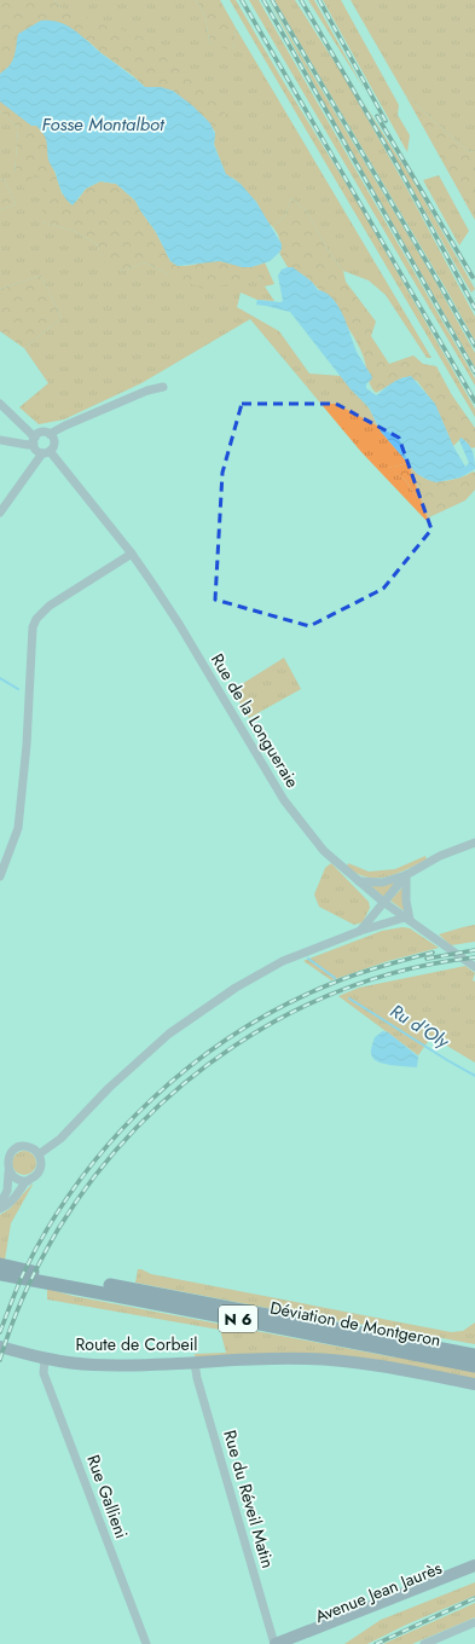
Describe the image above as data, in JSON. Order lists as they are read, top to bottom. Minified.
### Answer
{"streets":{"main road":["N 6","Déviation de Montgeron","Route de Corbeil","Avenue Jean Jaurès"],"street":["Rue de la Longueraie","Rue Gallieni","Rue du Réveil Matin"]},"crossings":[["Route de Corbeil","Rue Gallieni"],["Route de Corbeil","Rue du Réveil Matin"]],"water":["Fosse Montalbot","Ru d'Oly"]}
